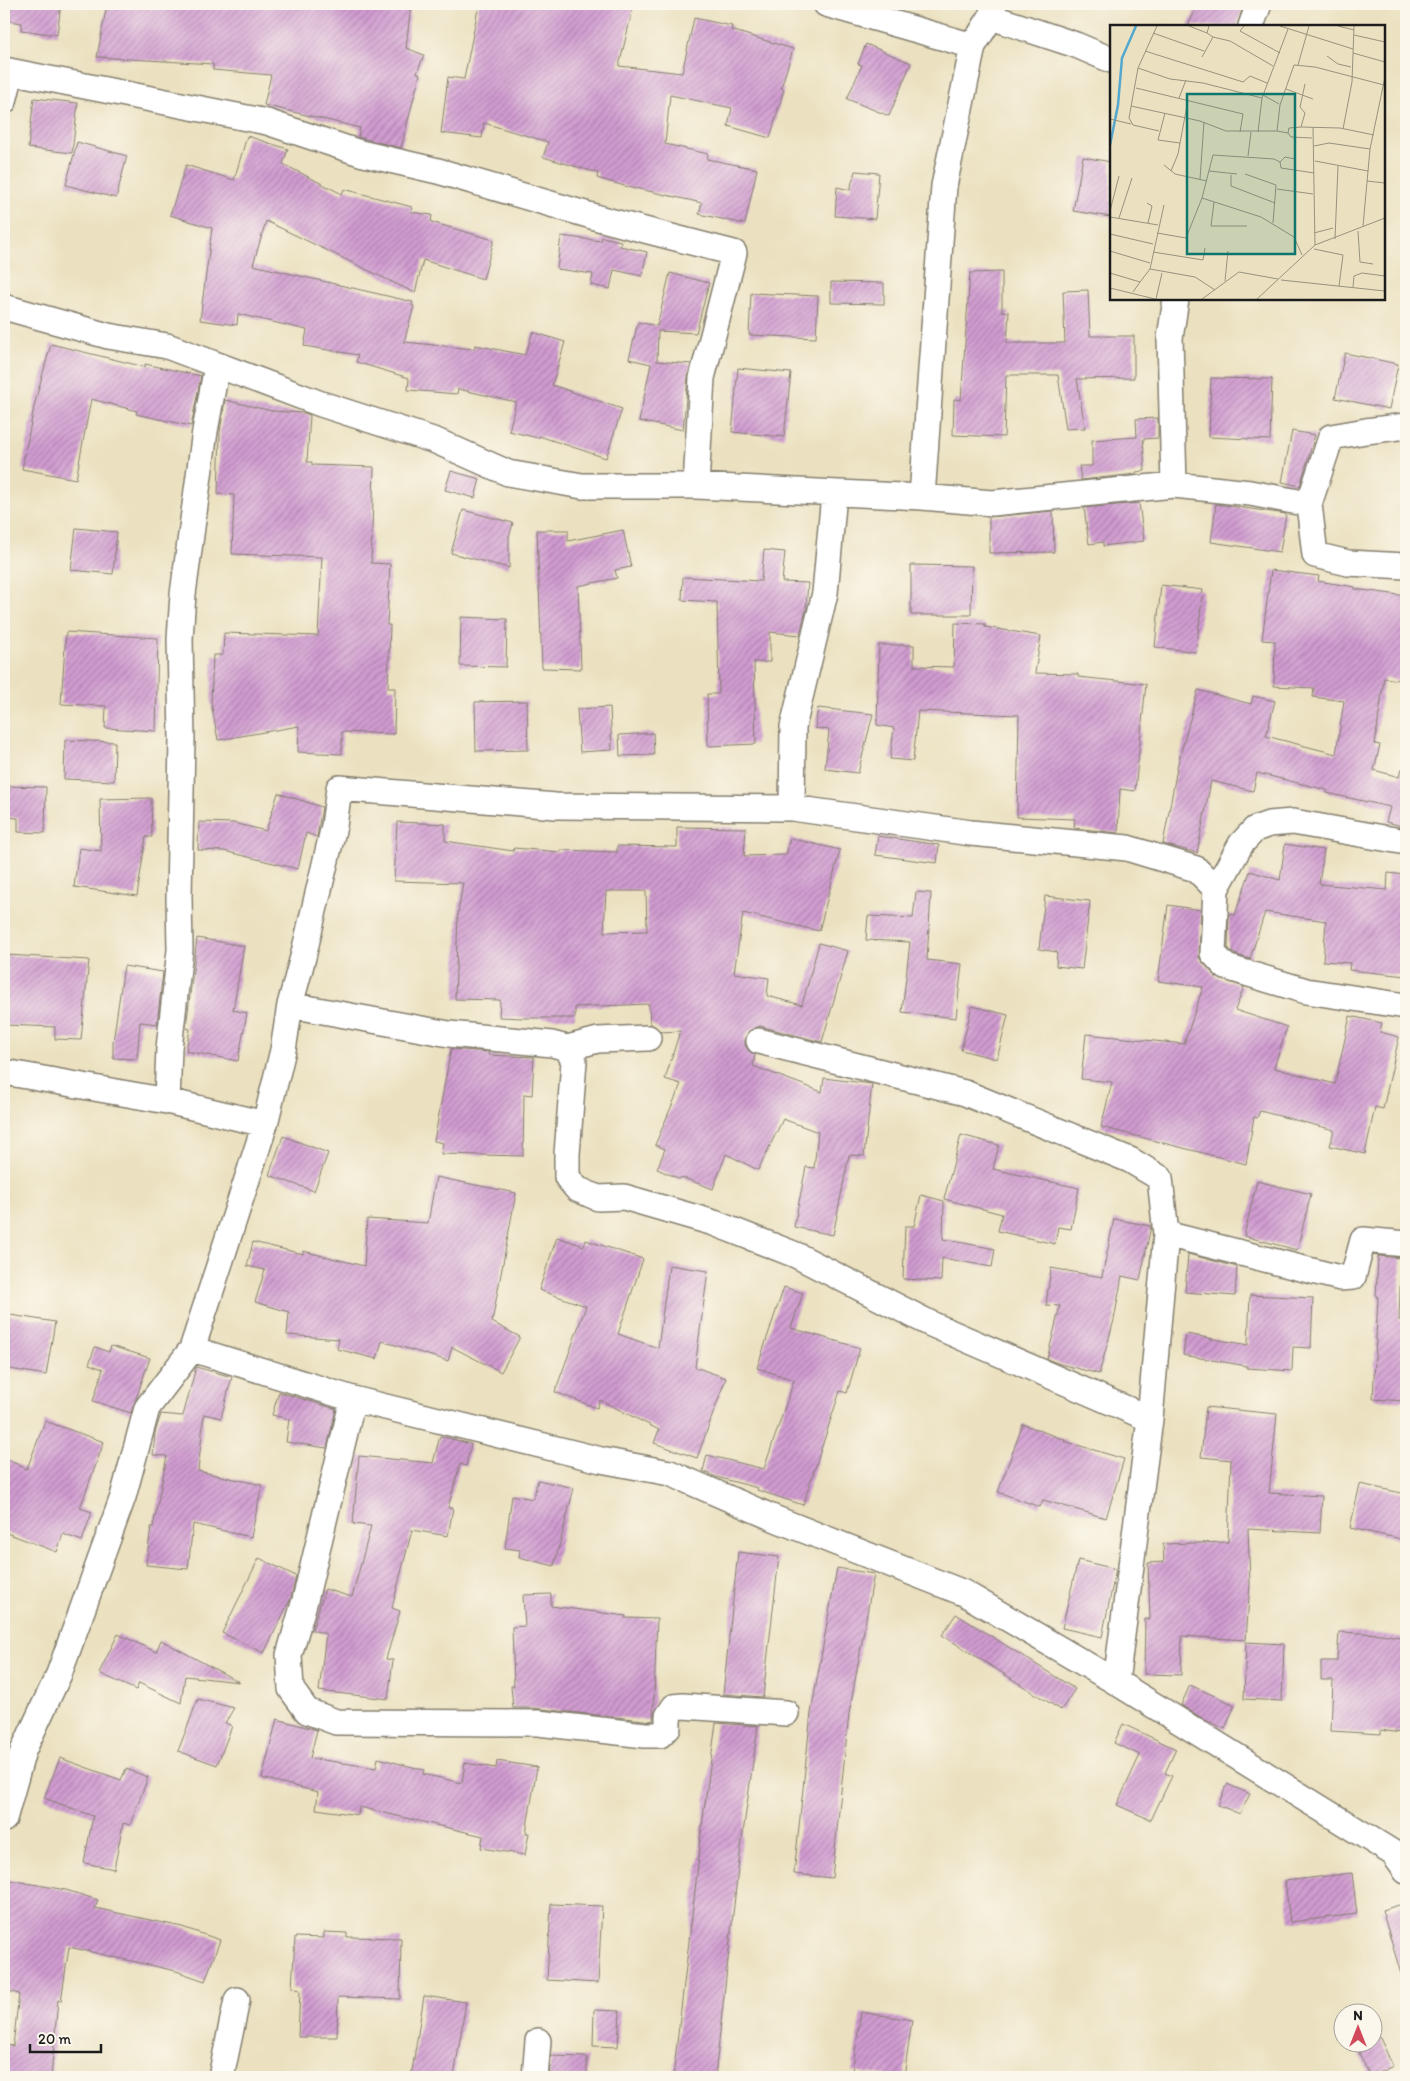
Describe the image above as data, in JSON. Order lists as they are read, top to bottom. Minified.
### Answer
{"scale_bar":"20 m","north":"top"}
